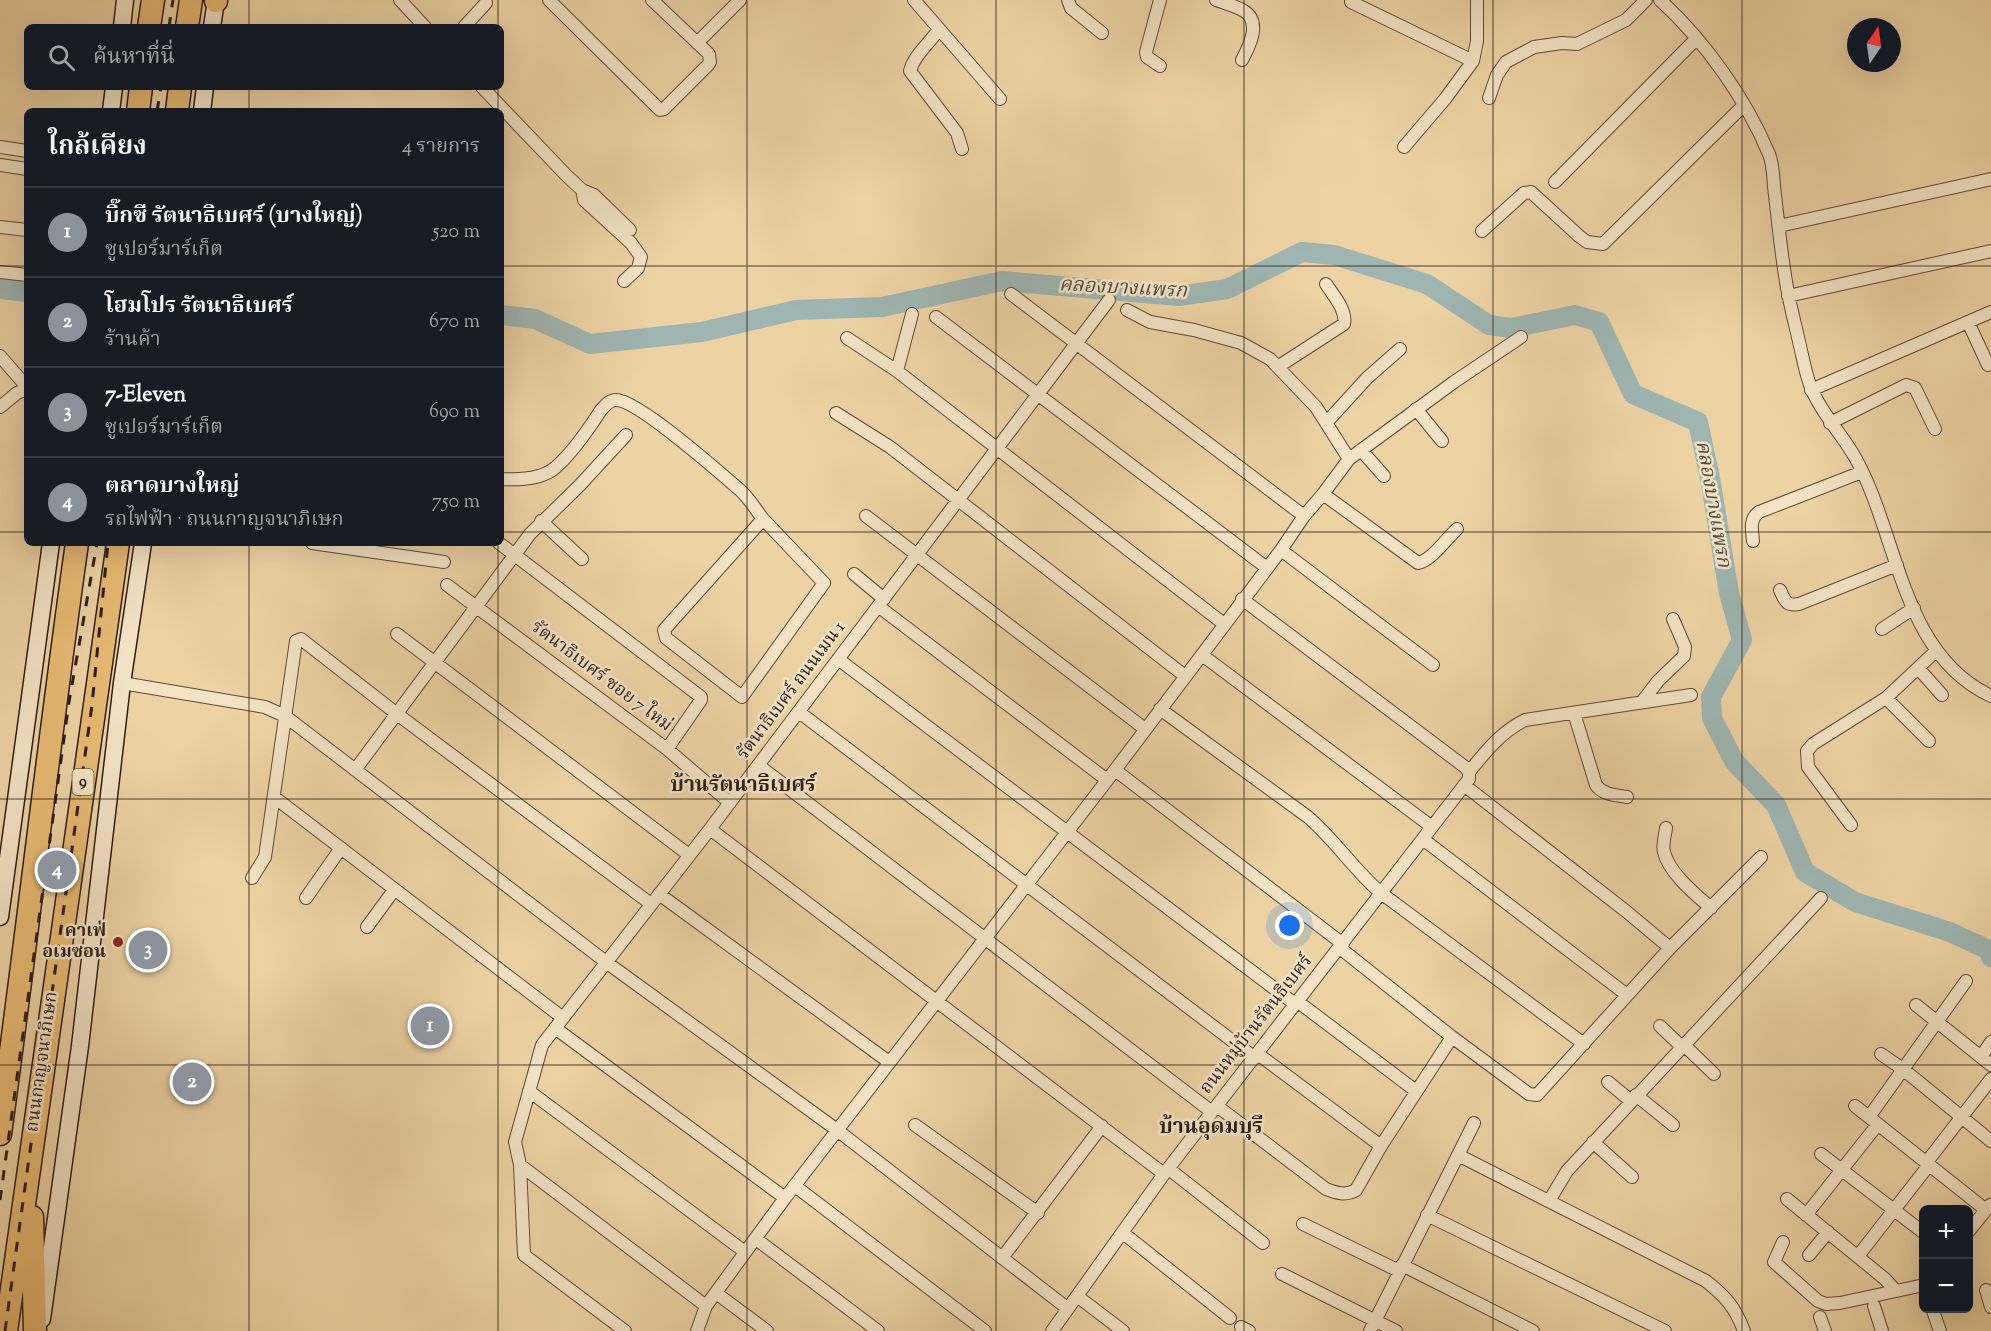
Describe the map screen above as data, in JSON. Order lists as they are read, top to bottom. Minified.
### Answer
{"streets":{"highway":["9","ถนนกาญจนาภิเษก"],"street":["รัตนาธิเบศร์ ซอย 7 ใหม่","รัตนาธิเบศร์ ถนนเมน 1","ถนนหมู่บ้านรัตนธิเบศร์"]},"crossings":[["รัตนาธิเบศร์ ซอย 7 ใหม่","รัตนาธิเบศร์ ถนนเมน 1"]],"districts":["บ้านรัตนาธิเบศร์","บ้านอุดมบุรี"],"water":["คลองบางแพรก"],"places":["คาเฟ่ อเมซอน"],"north":"top","page":{"search":"ค้นหาที่นี่","heading":["ใกล้เคียง","4 รายการ"],"list":[{"mark":"1","name":"บิ๊กซี รัตนาธิเบศร์ (บางใหญ่)","note":"ซูเปอร์มาร์เก็ต","value":"520 m"},{"mark":"2","name":"โฮมโปร รัตนาธิเบศร์","note":"ร้านค้า","value":"670 m"},{"mark":"3","name":"7-Eleven","note":"ซูเปอร์มาร์เก็ต","value":"690 m"},{"mark":"4","name":"ตลาดบางใหญ่","note":"รถไฟฟ้า · ถนนกาญจนาภิเษก","value":"750 m"}],"pins":["4","3","1","2"],"map_buttons":["+","−"]}}
